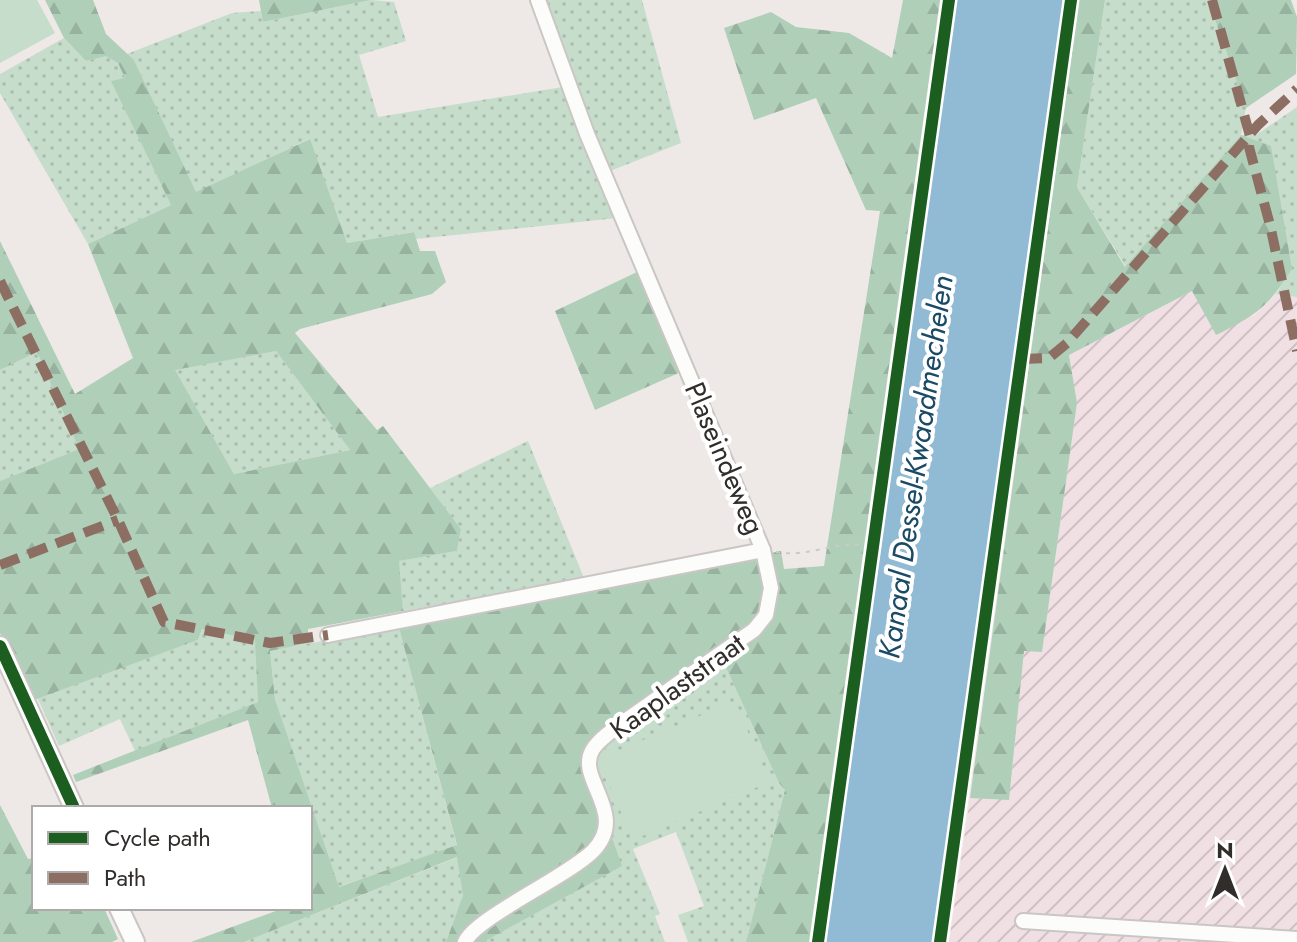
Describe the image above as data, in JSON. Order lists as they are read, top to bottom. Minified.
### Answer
{"streets":{"street":["Plaseindeweg","Kaaplaststraat"]},"crossings":[["Plaseindeweg","Kaaplaststraat"]],"water":["Kanaal Dessel-Kwaadmechelen"],"legend":["Cycle path","Path"],"north":"top"}
